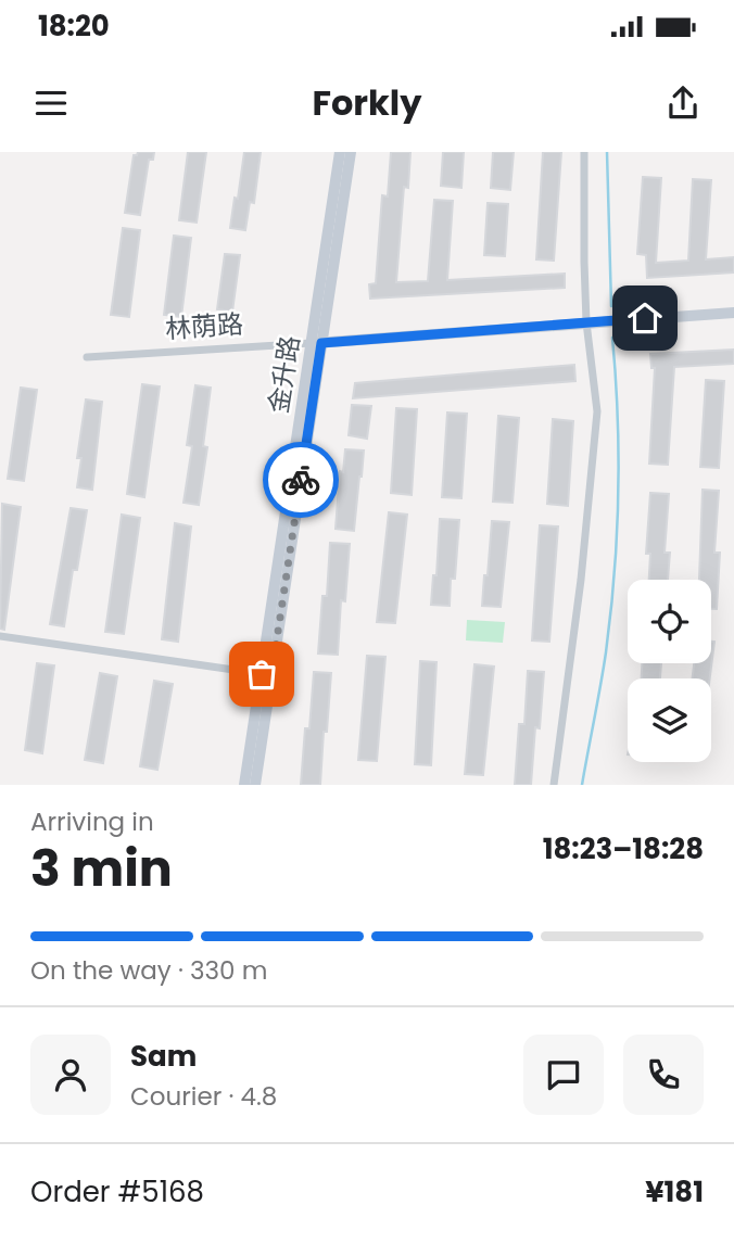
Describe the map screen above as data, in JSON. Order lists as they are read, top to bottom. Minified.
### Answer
{"streets":{"main road":["林荫路","金升路"]},"crossings":[["林荫路","金升路"]],"page":{"status":"18:20","header":"Forkly","heading":["3 min","Arriving in","18:23–18:28"],"panel":["Sam","Courier · 4.8","Order #5168","¥181"],"bar":"On the way · 330 m"}}
